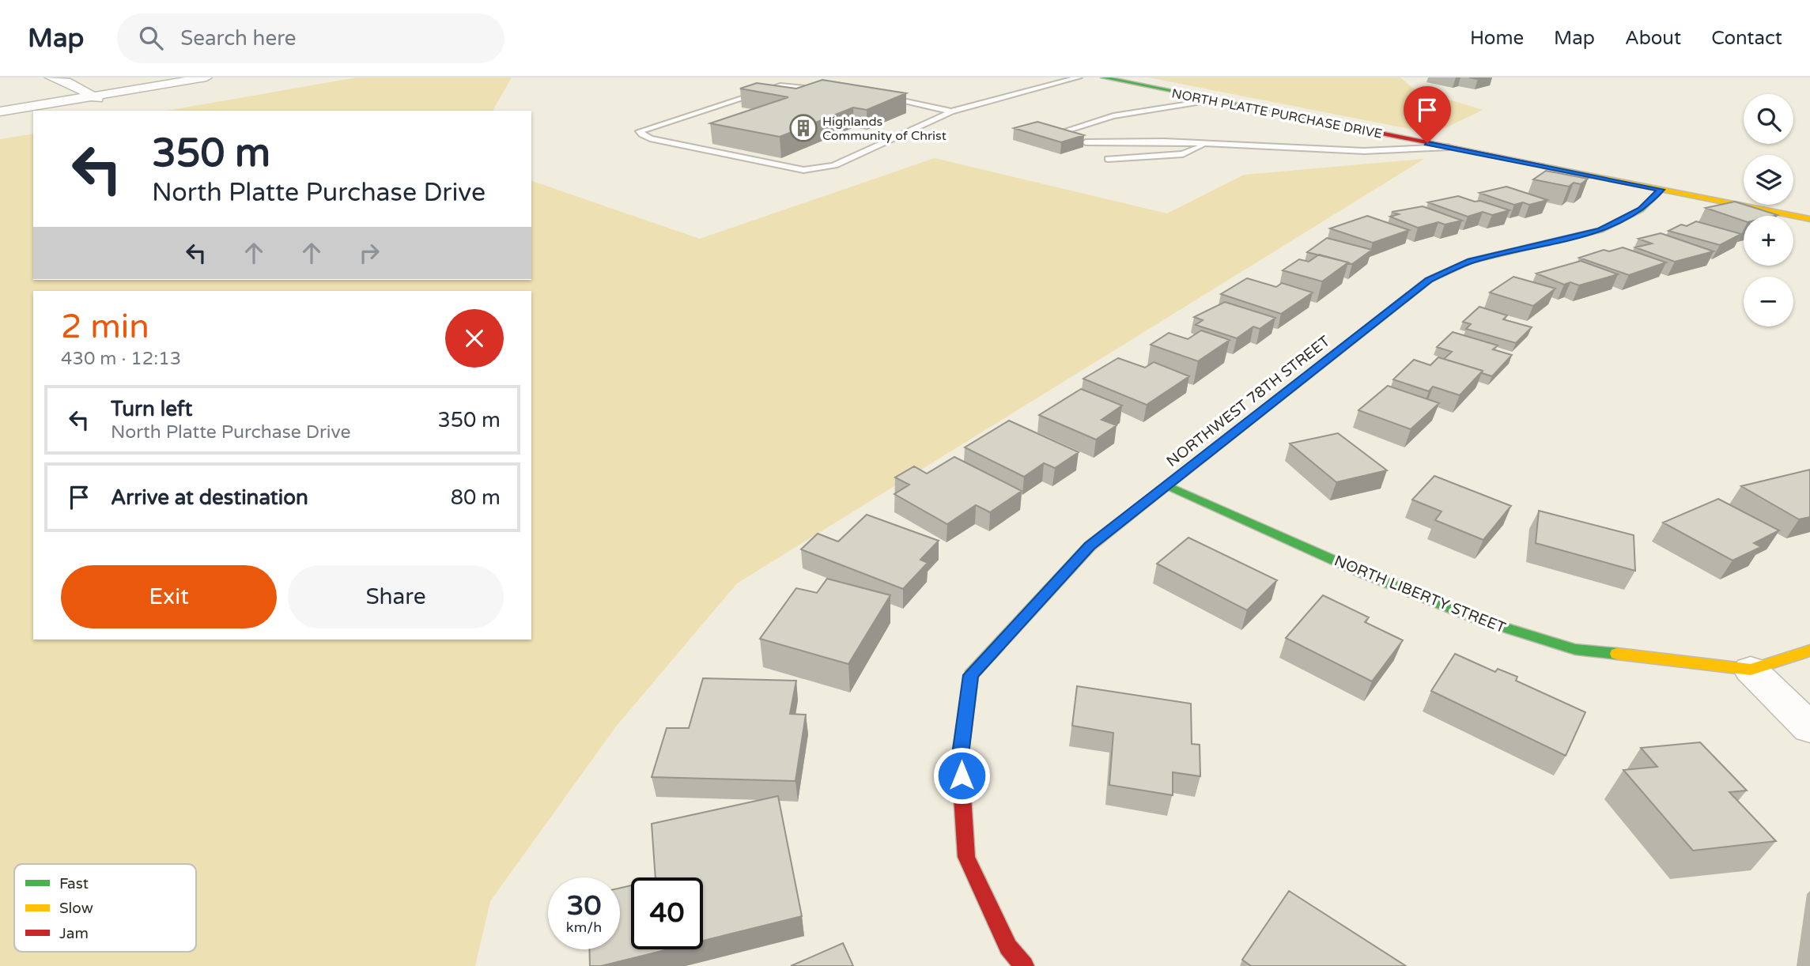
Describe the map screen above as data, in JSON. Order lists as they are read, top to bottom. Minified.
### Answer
{"streets":{"street":["NORTH PLATTE PURCHASE DRIVE","NORTHWEST 78TH STREET","NORTH LIBERTY STREET"]},"crossings":[["NORTH PLATTE PURCHASE DRIVE","NORTHWEST 78TH STREET"],["NORTHWEST 78TH STREET","NORTH LIBERTY STREET"]],"places":{"building":["Highlands Community of Christ"]},"legend":["Fast","Slow","Jam"],"page":{"header":"Map","search":"Search here","nav":["Home","Map","About","Contact"],"map_buttons":["+","−"],"turn":["350 m","North Platte Purchase Drive"],"heading":["2 min","430 m · 12:13"],"list":[{"name":"Turn left","note":"North Platte Purchase Drive","value":"350 m"},{"name":"Arrive at destination","value":"80 m"}],"buttons":["Exit","Share"],"speed":"30 km/h","limit":"40"}}
